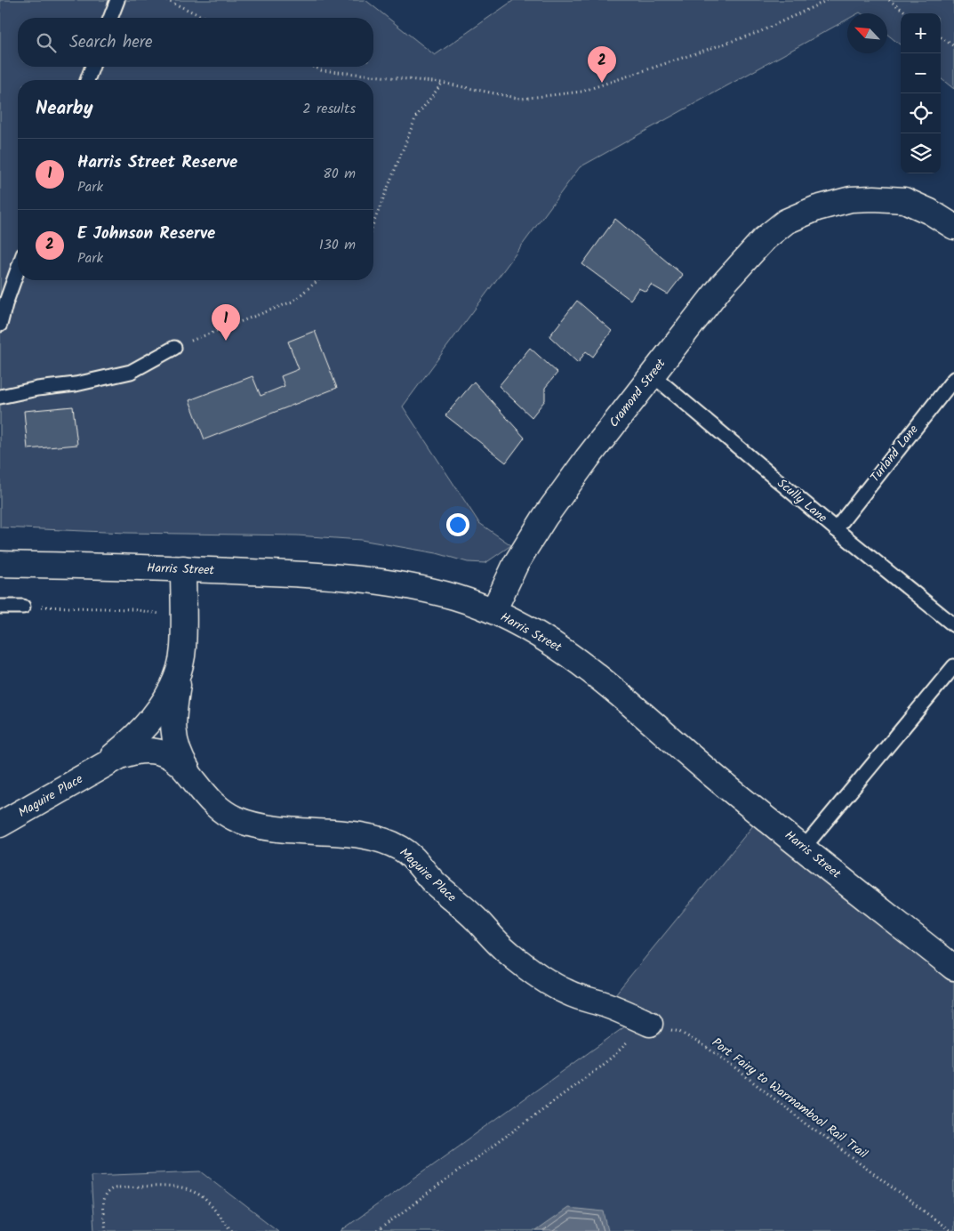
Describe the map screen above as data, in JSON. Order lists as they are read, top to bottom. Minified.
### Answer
{"streets":{"street":["Cramond Street","Harris Street","Maguire Place"],"lane":["Turland Lane","Scully Lane"],"path":["Port Fairy to Warrnambool Rail Trail"]},"crossings":[["Cramond Street","Scully Lane"],["Cramond Street","Harris Street"],["Turland Lane","Scully Lane"],["Harris Street","Maguire Place"],["Maguire Place","Port Fairy to Warrnambool Rail Trail"]],"north":"top left","page":{"map_buttons":["+","−"],"search":"Search here","pins":["2","1"],"heading":["Nearby","2 results"],"list":[{"mark":"1","name":"Harris Street Reserve","note":"Park","value":"80 m"},{"mark":"2","name":"E Johnson Reserve","note":"Park","value":"130 m"}]}}
